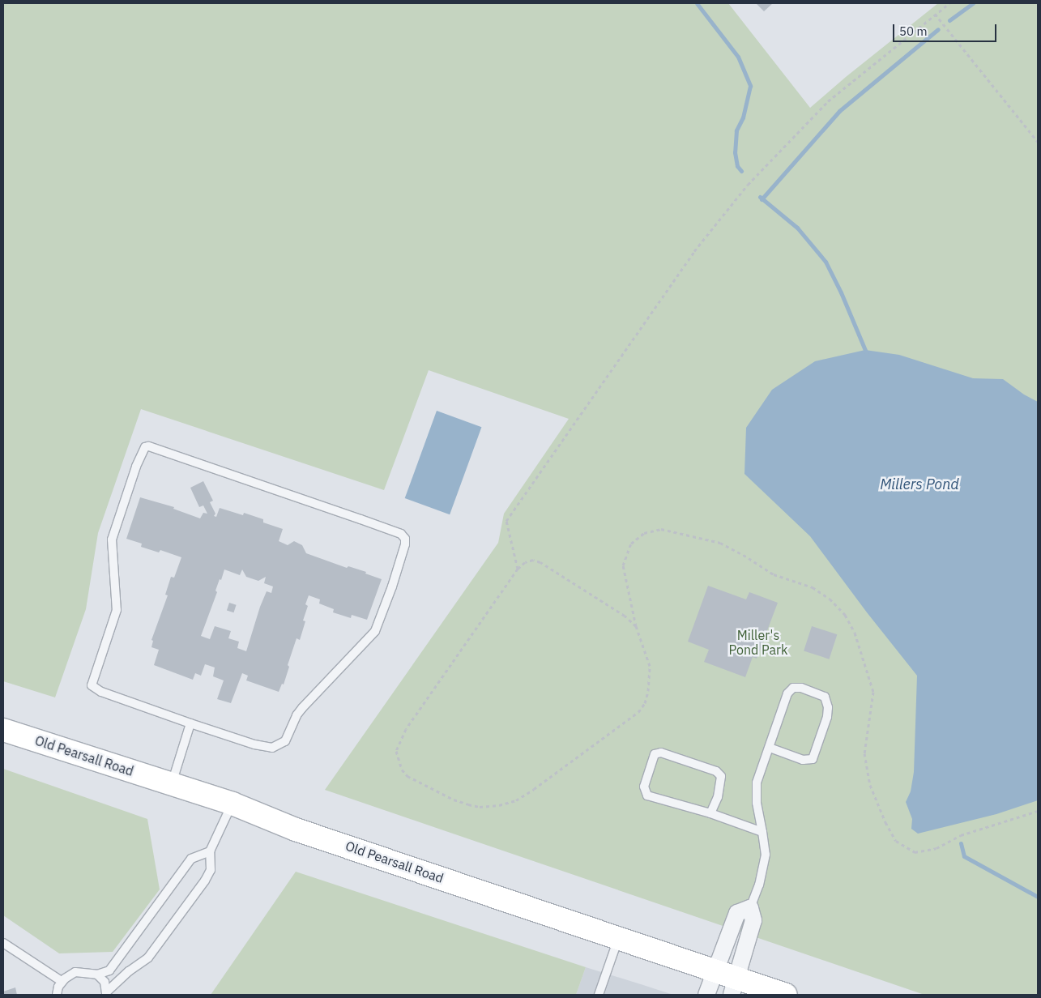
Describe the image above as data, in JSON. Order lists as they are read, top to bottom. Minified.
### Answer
{"streets":{"main road":["Old Pearsall Road"]},"water":["Millers Pond"],"parks":["Miller's Pond Park"],"scale_bar":"50 m"}
